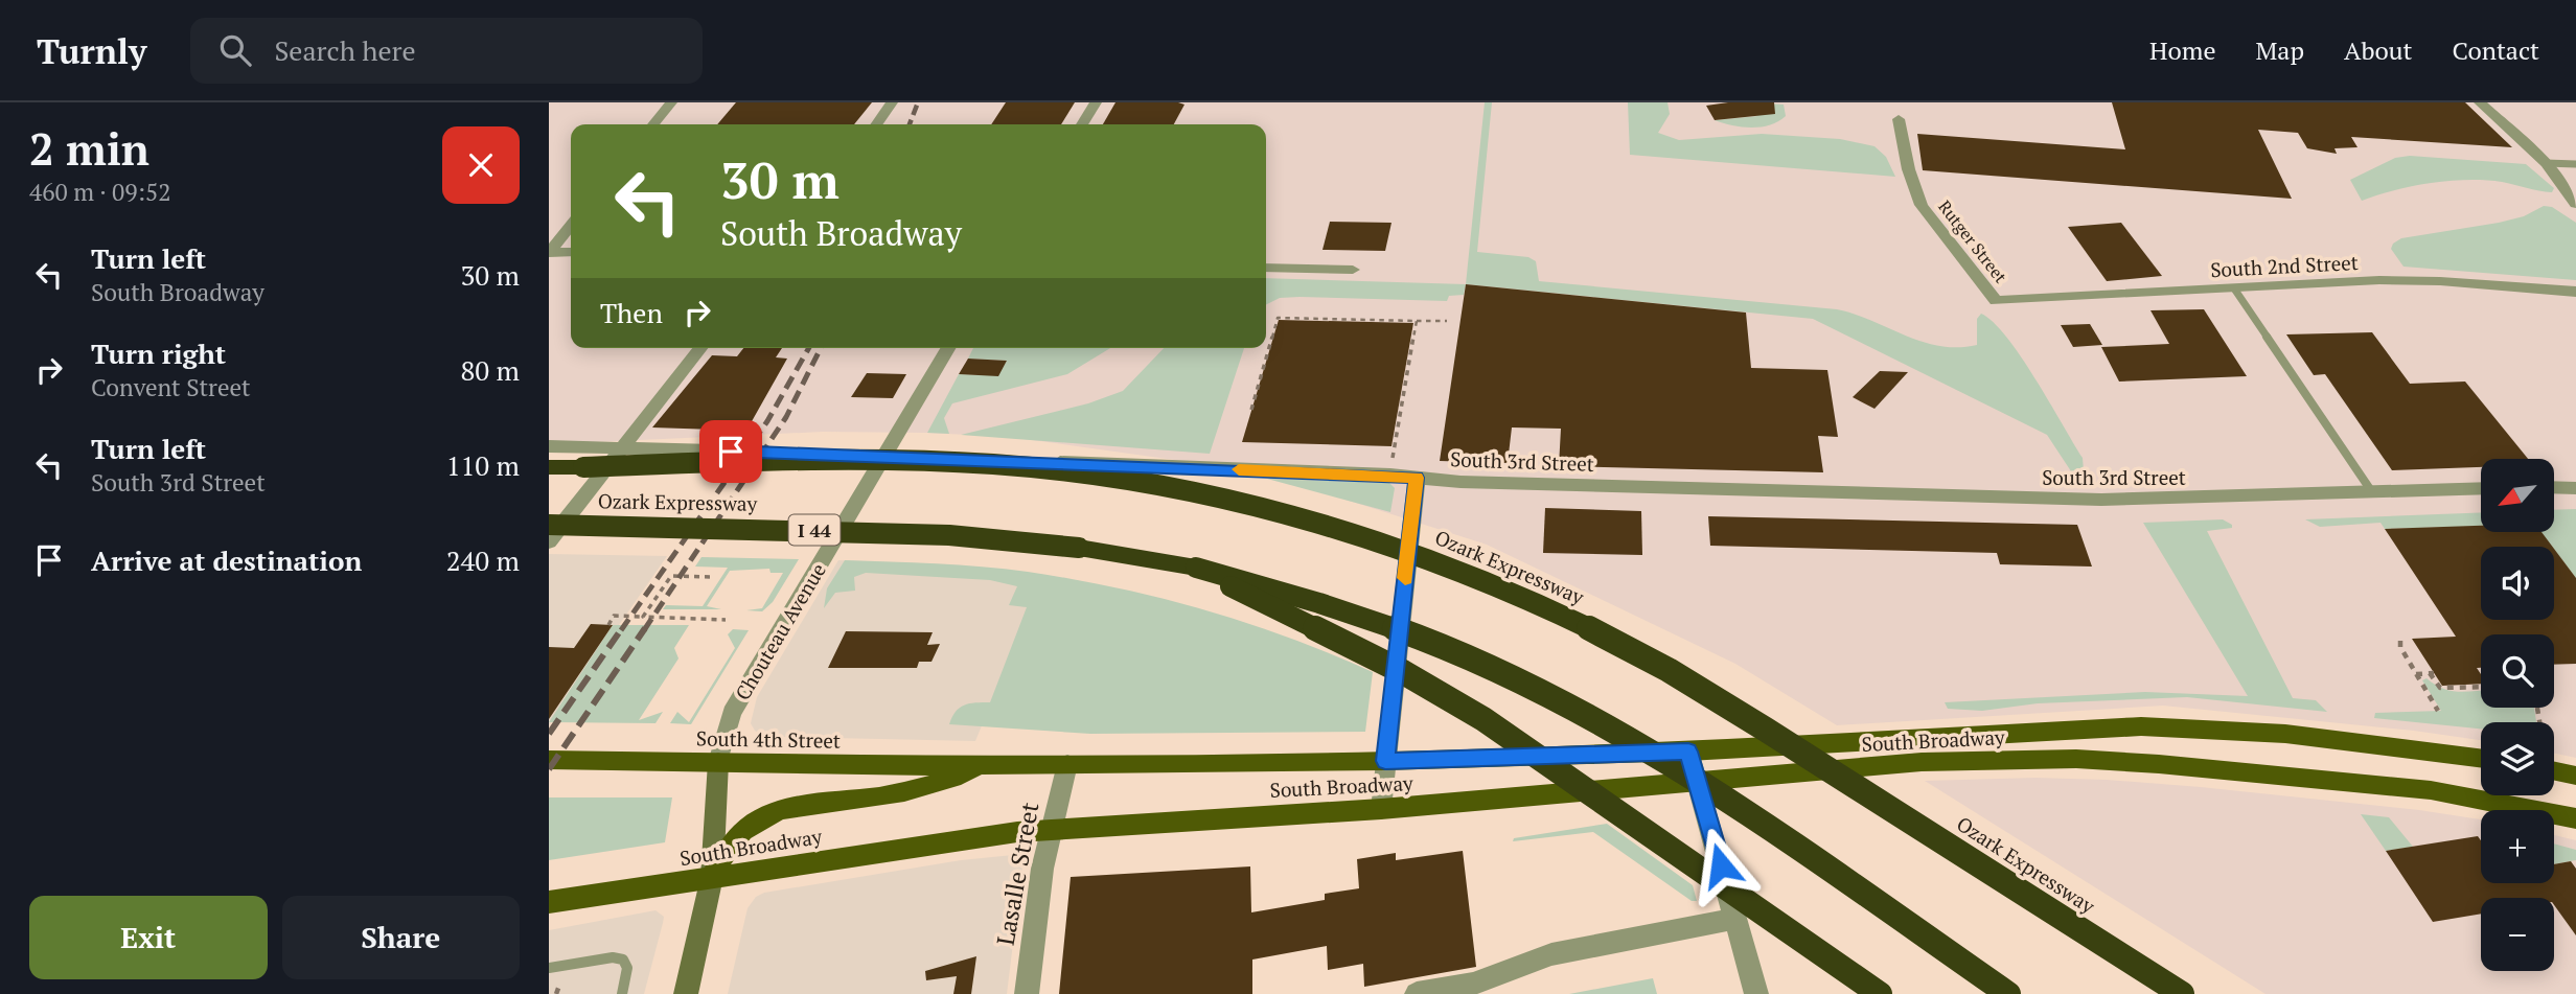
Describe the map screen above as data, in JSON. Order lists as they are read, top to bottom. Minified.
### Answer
{"streets":{"highway":["Ozark Expressway","I 44"],"main road":["Chouteau Avenue","South 4th Street","South Broadway"],"street":["Rutger Street","South 2nd Street","South 3rd Street","Lasalle Street"]},"crossings":[["Rutger Street","South 2nd Street"],["South 3rd Street","Chouteau Avenue"],["Chouteau Avenue","South 4th Street"],["Chouteau Avenue","South Broadway"],["South 4th Street","South Broadway"],["South Broadway","Lasalle Street"]],"north":"bottom left","page":{"header":"Turnly","search":"Search here","nav":["Home","Map","About","Contact"],"heading":["2 min","460 m · 09:52"],"turn":["30 m","South Broadway"],"list":[{"name":"Turn left","note":"South Broadway","value":"30 m"},{"name":"Turn right","note":"Convent Street","value":"80 m"},{"name":"Turn left","note":"South 3rd Street","value":"110 m"},{"name":"Arrive at destination","value":"240 m"}],"then":"Then","map_buttons":["+","−"],"buttons":["Exit","Share"]}}
